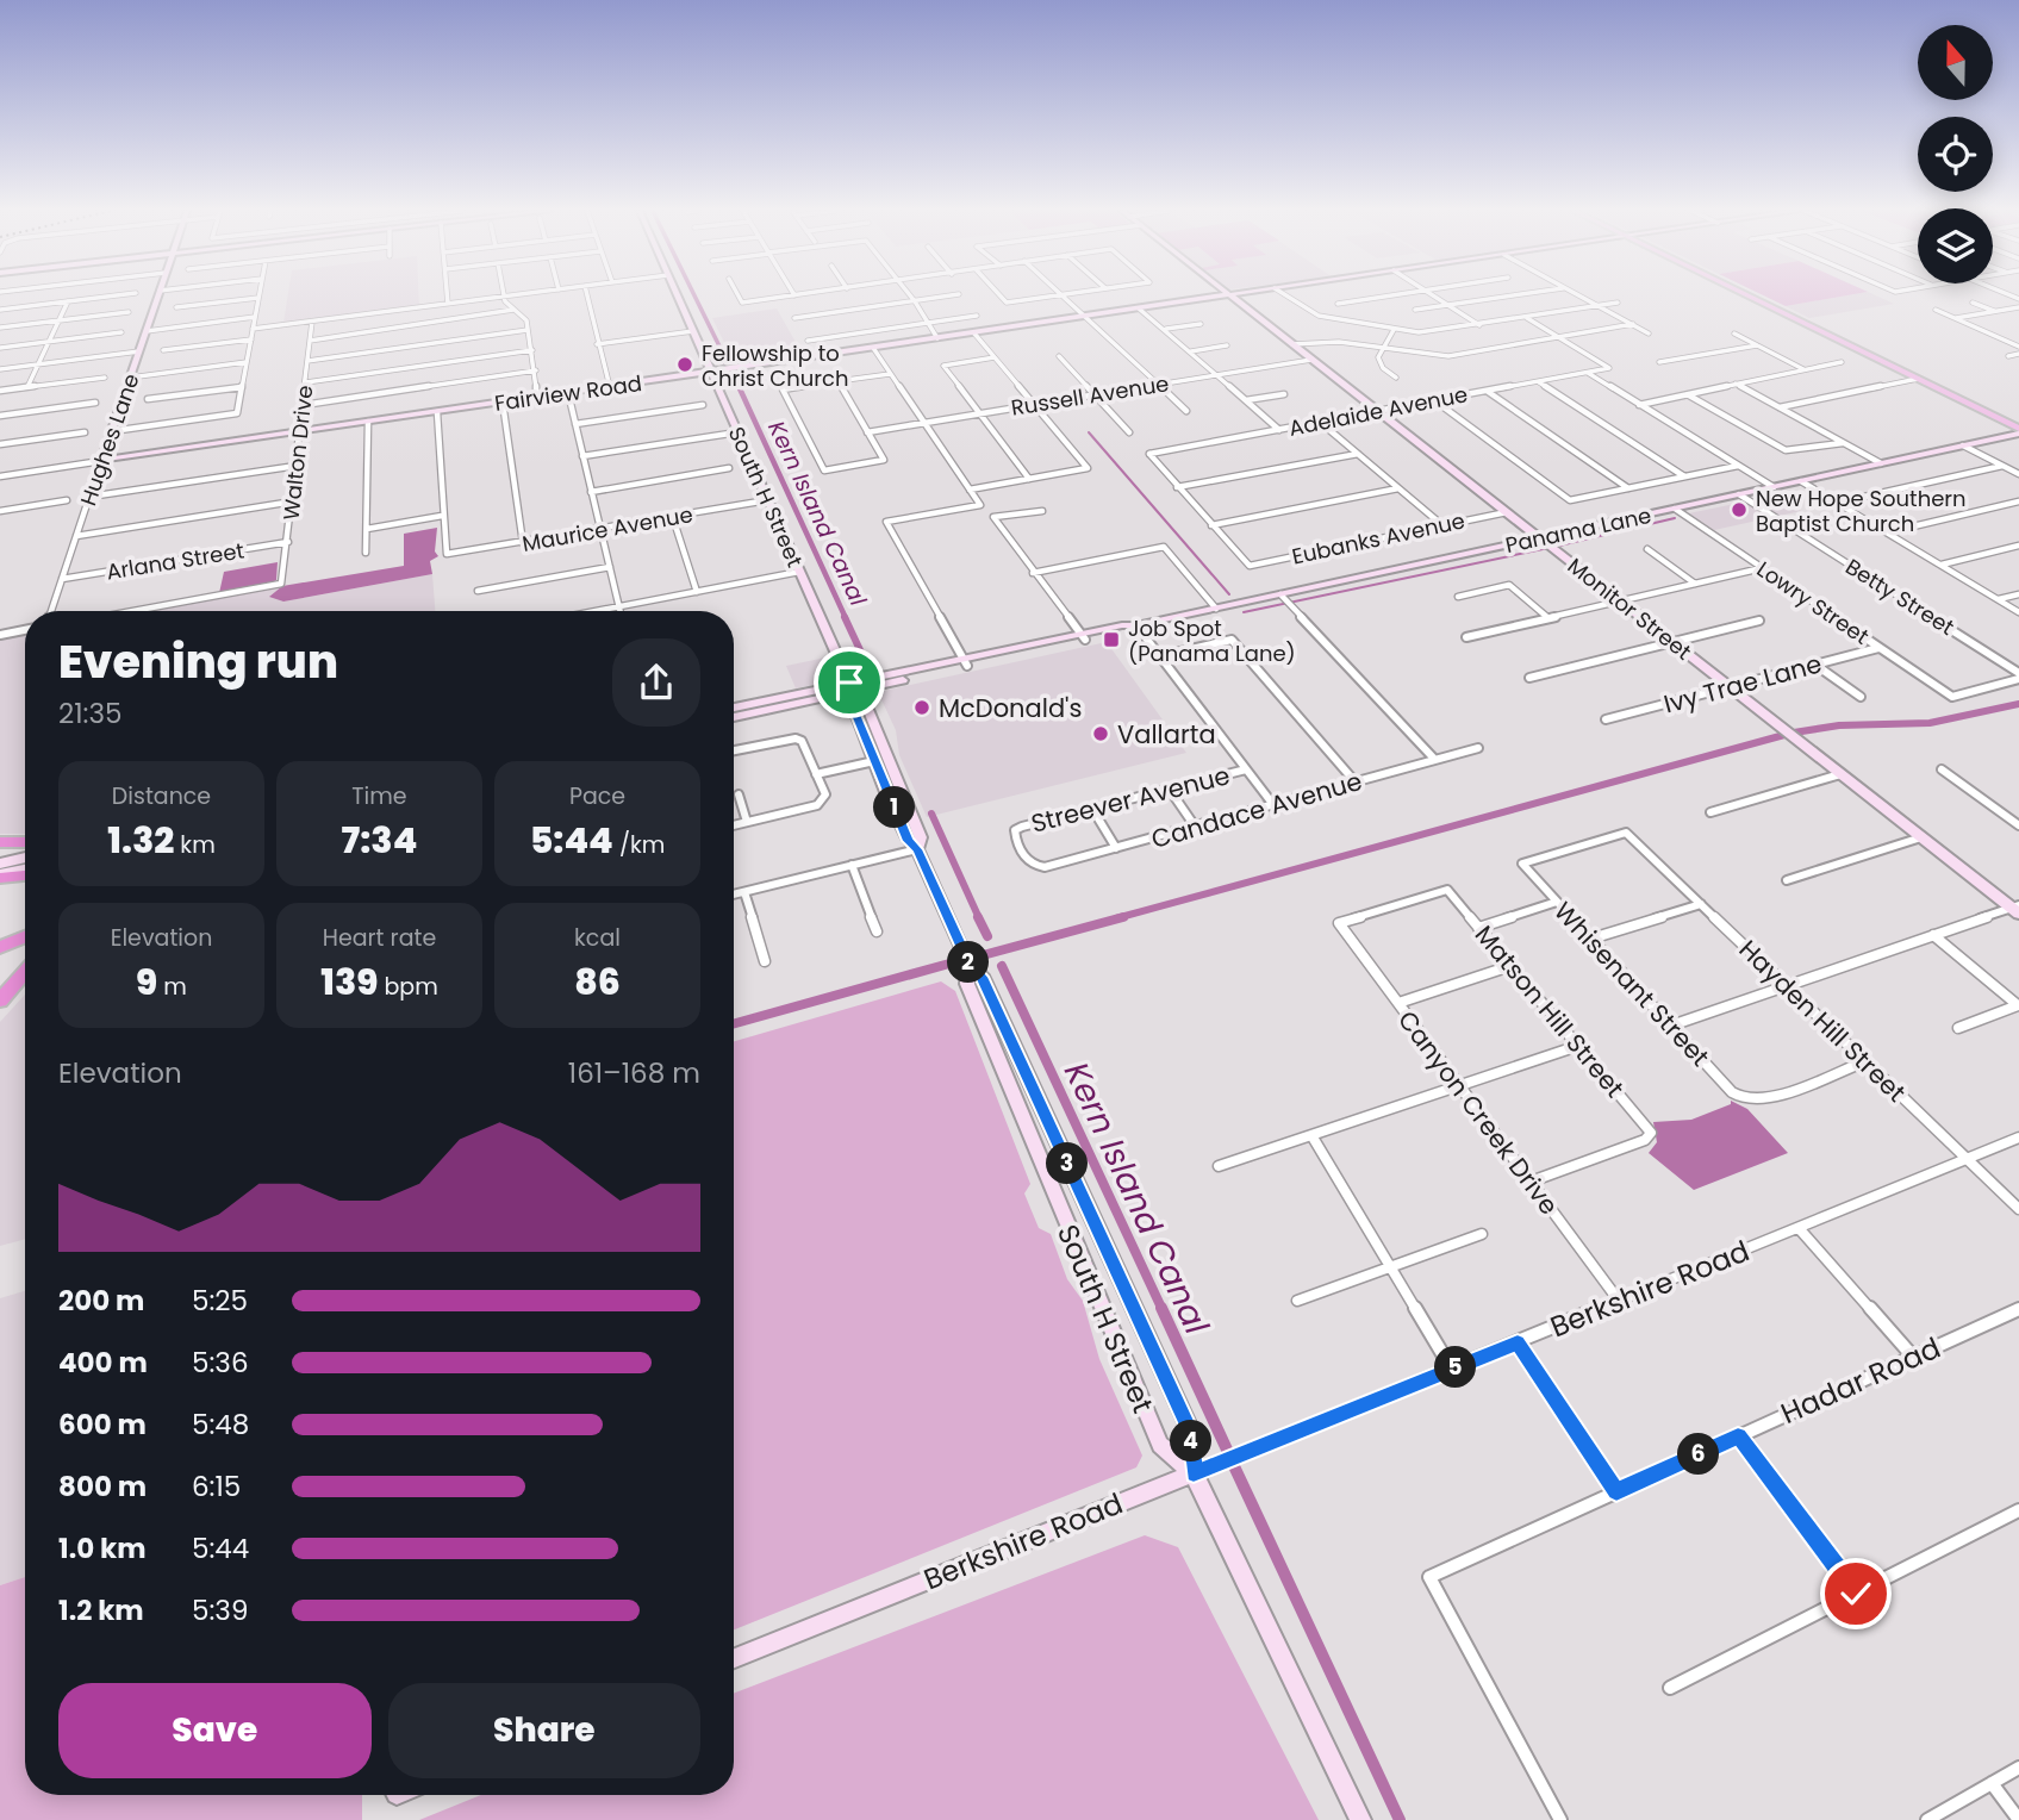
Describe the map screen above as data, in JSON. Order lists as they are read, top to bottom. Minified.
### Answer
{"streets":{"street":["Fairview Road","Russell Avenue","Adelaide Avenue","Hughes Lane","Walton Drive","South H Street","Maurice Avenue","Panama Lane","Eubanks Avenue","Arlana Street","Betty Street","Lowry Street","Monitor Street","Ivy Trae Lane","Streever Avenue","Candace Avenue","Whisenant Street","Matson Hill Street","Hayden Hill Street","Canyon Creek Drive","Berkshire Road","Hadar Road"]},"crossings":[["Fairview Road","Hughes Lane"],["Fairview Road","Walton Drive"],["Fairview Road","South H Street"],["Russell Avenue","Monitor Street"],["Adelaide Avenue","Monitor Street"],["Hughes Lane","Arlana Street"],["Walton Drive","Arlana Street"],["South H Street","Maurice Avenue"],["South H Street","Panama Lane"],["South H Street","Berkshire Road"],["Panama Lane","Betty Street"],["Panama Lane","Lowry Street"],["Panama Lane","Monitor Street"],["Eubanks Avenue","Monitor Street"],["Betty Street","Lowry Street"],["Lowry Street","Ivy Trae Lane"],["Monitor Street","Ivy Trae Lane"],["Streever Avenue","Candace Avenue"],["Whisenant Street","Hayden Hill Street"],["Matson Hill Street","Canyon Creek Drive"],["Hayden Hill Street","Berkshire Road"],["Canyon Creek Drive","Berkshire Road"]],"water":["Kern Island Canal"],"places":{"other":["Fellowship to Christ Church","New Hope Southern Baptist Church","McDonald's","Vallarta"],"transit":["Job Spot (Panama Lane)"]},"north":"top","page":{"heading":["Evening run","21:35"],"stats":[["Distance","1.32 km"],["Time","7:34"],["Pace","5:44 /km"],["Elevation","9 m"],["Heart rate","139 bpm"],["kcal","86"]],"pins":["1","2","3","5","4","6"],"chart":["Elevation","161–168 m"],"list":[{"name":"200 m","note":"5:25"},{"name":"400 m","note":"5:36"},{"name":"600 m","note":"5:48"},{"name":"800 m","note":"6:15"},{"name":"1.0 km","note":"5:44"},{"name":"1.2 km","note":"5:39"}],"buttons":["Save","Share"]}}
